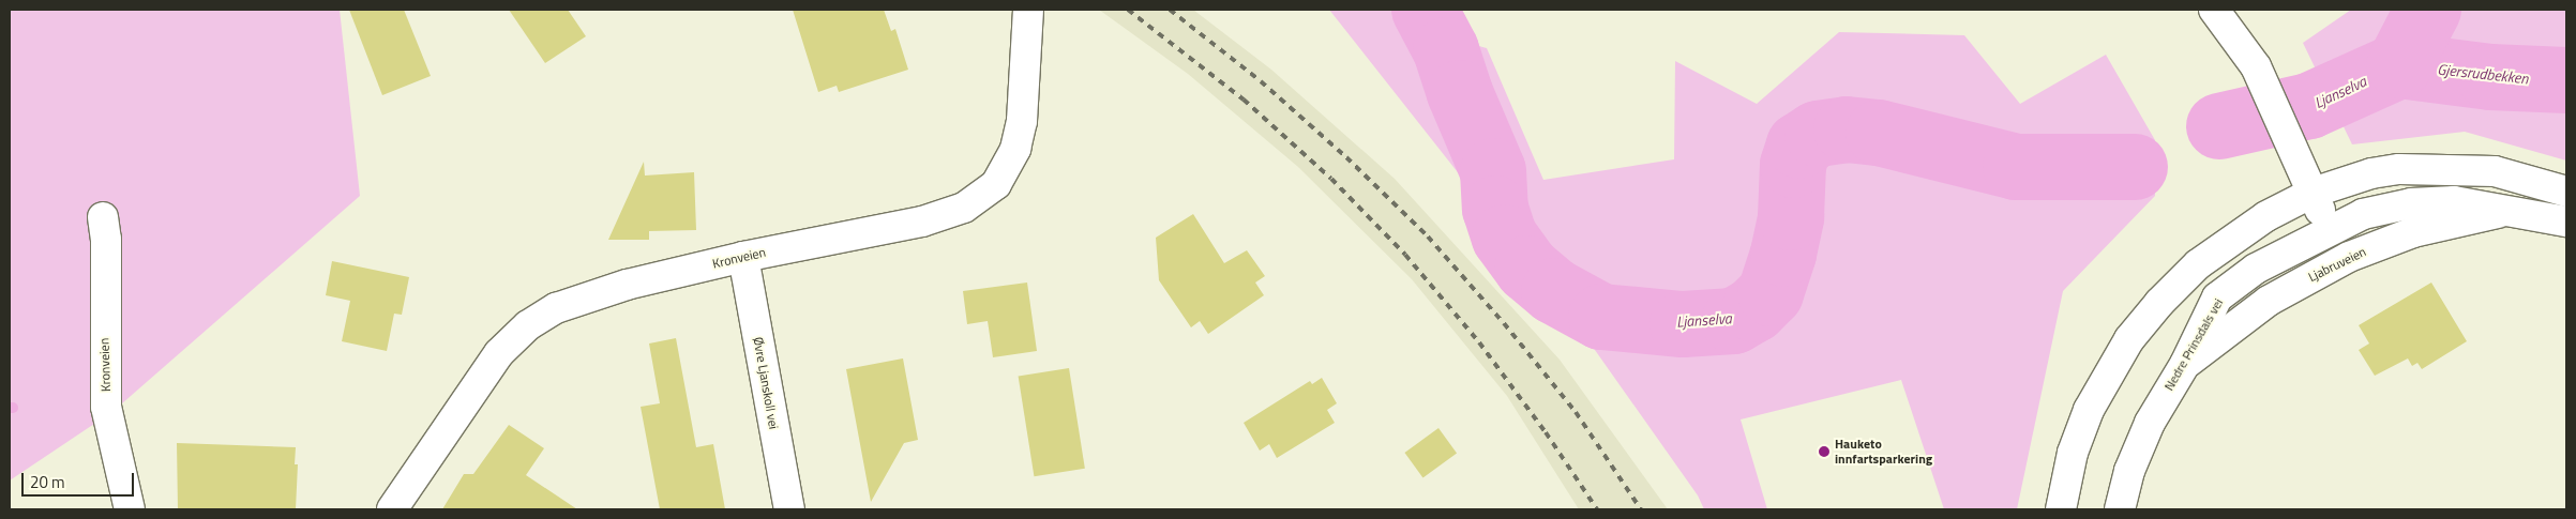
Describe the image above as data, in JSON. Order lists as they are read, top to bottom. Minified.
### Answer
{"streets":{"main road":["Kronveien","Ljabruveien","Nedre Prinsdals vei","Øvre Ljanskoll vei"]},"crossings":[["Kronveien","Øvre Ljanskoll vei"],["Ljabruveien","Nedre Prinsdals vei"]],"water":["Gjersrudbekken","Ljanselva"],"places":["Hauketo innfartsparkering"],"scale_bar":"20 m"}
